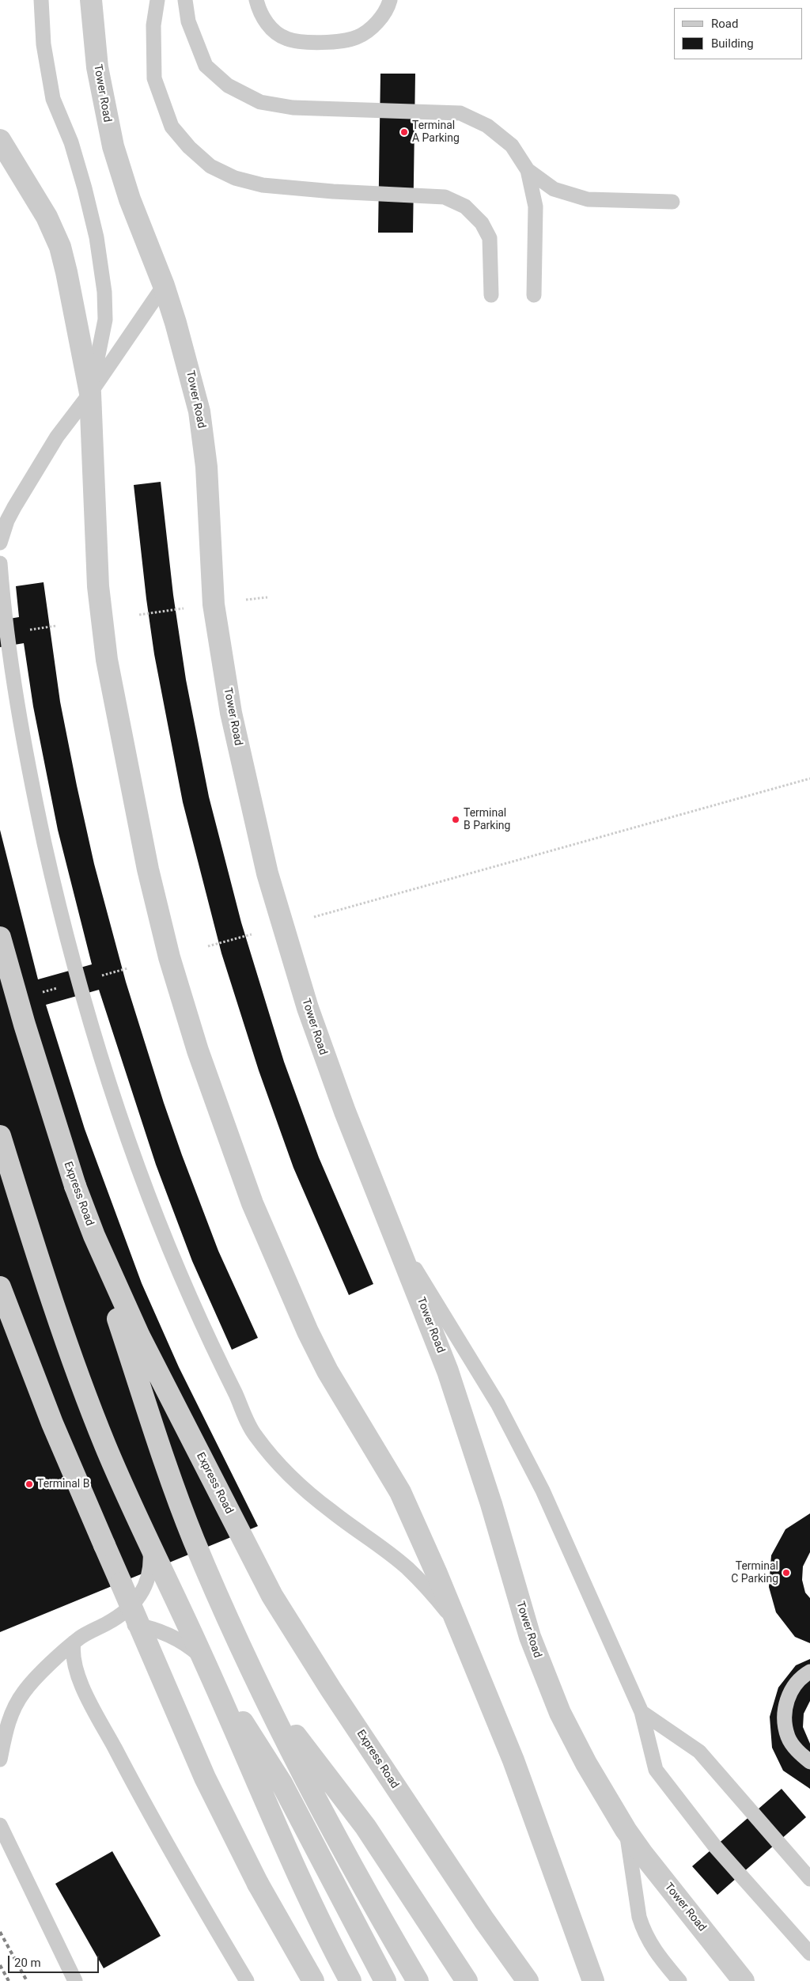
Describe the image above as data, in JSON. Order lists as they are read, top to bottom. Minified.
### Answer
{"streets":{"street":["Tower Road","Express Road"]},"places":["Terminal A Parking","Terminal B Parking","Terminal B","Terminal C Parking"],"legend":["Road","Building"],"scale_bar":"20 m"}
